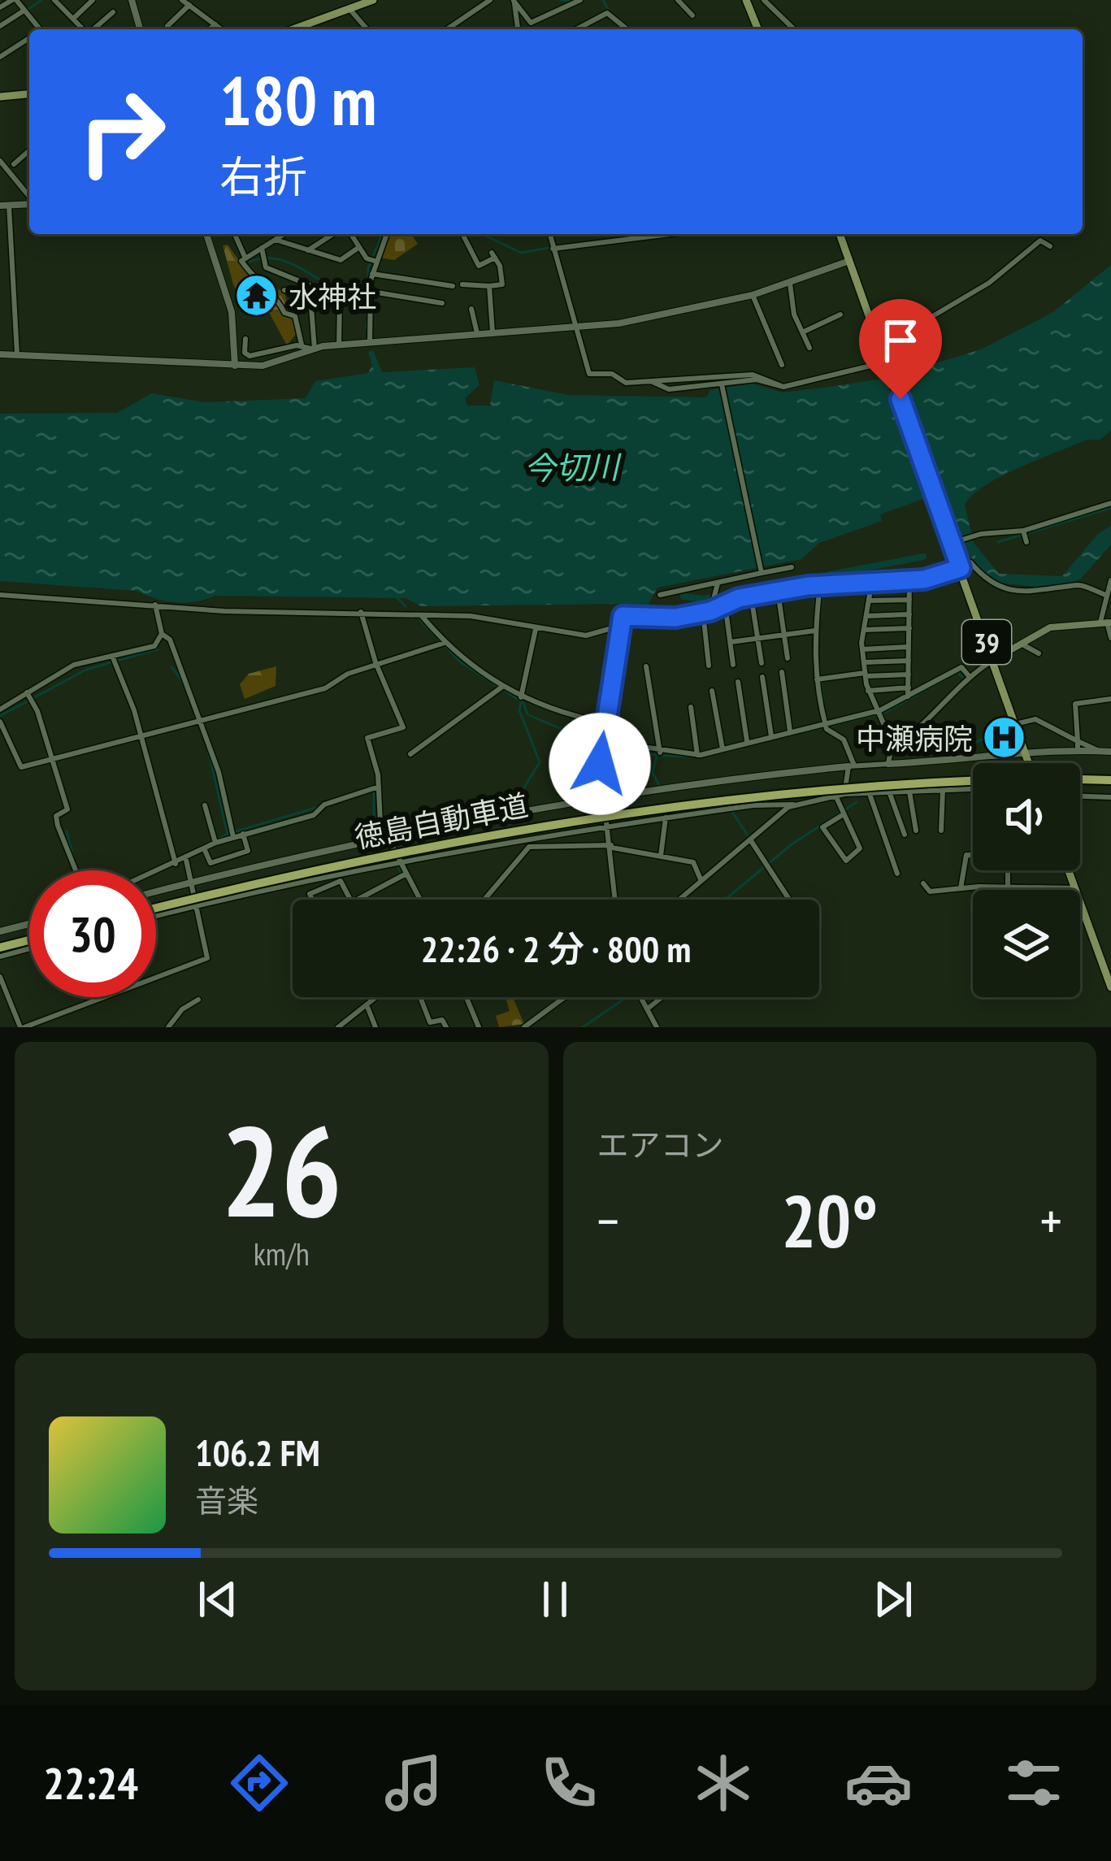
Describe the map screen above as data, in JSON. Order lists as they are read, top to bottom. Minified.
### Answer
{"streets":{"highway":["徳島自動車道"],"main road":["39"]},"water":["今切川"],"places":{"temple":["水神社"],"hospital":["中瀬病院"]},"page":{"turn":["180 m","右折"],"limit":"30","trip":"22:26 · 2 分 · 800 m","tile":[["26","km/h"],"エアコン"],"heat":["−","20°","+"],"song":["106.2 FM","音楽"],"tabs":"22:24"}}
